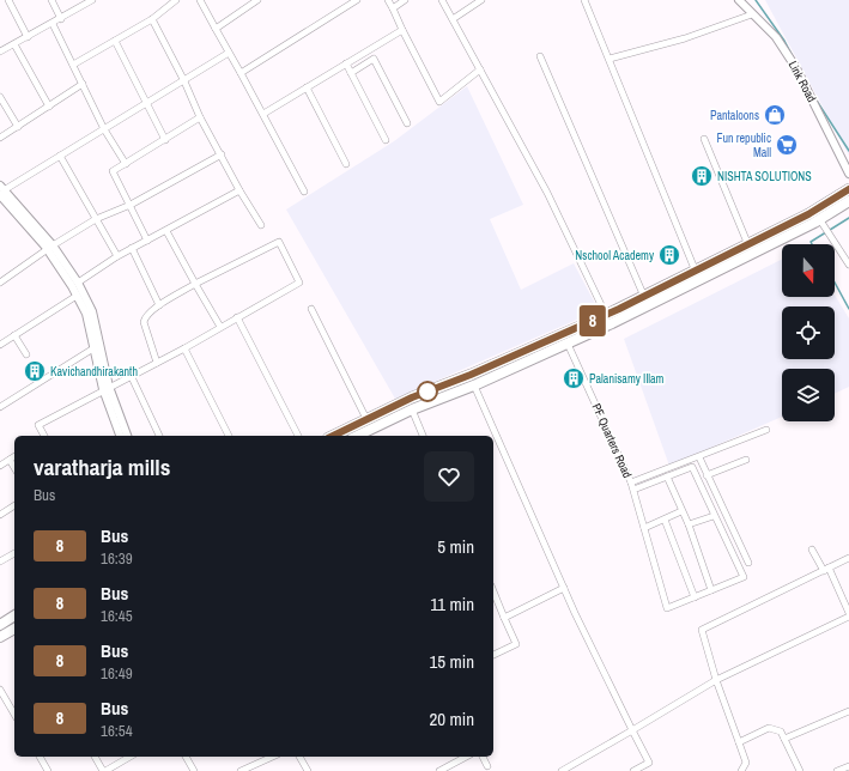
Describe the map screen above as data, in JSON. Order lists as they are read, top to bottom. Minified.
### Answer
{"streets":{"street":["Link Road","PF Quarters Road"]},"places":{"shop":["Pantaloons"],"supermarket":["Fun republic Mall"],"building":["NISHTA SOLUTIONS","Nschool Academy","Kavichandhirakanth","Palanisamy Illam"]},"lines":["bus line 8"],"north":"bottom","page":{"on_map":"8","heading":["varatharja mills","Bus"],"list":[{"mark":"8","name":"Bus","note":"16:39","value":"5 min"},{"mark":"8","name":"Bus","note":"16:45","value":"11 min"},{"mark":"8","name":"Bus","note":"16:49","value":"15 min"},{"mark":"8","name":"Bus","note":"16:54","value":"20 min"}]}}
